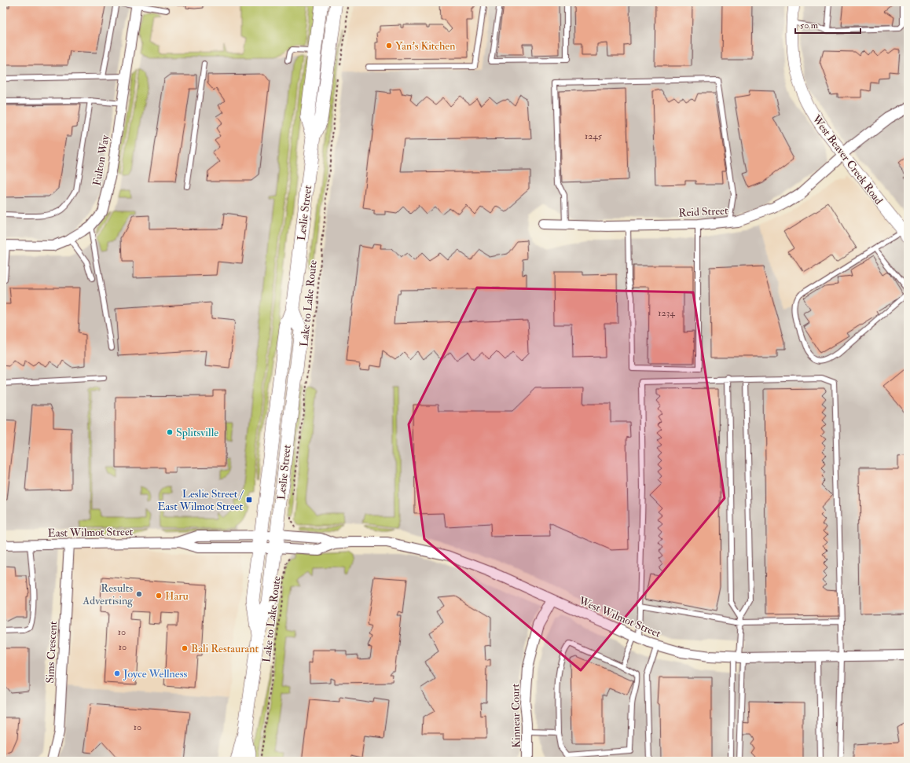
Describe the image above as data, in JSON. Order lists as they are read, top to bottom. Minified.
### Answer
{"streets":{"main road":["Leslie Street"],"street":["West Beaver Creek Road","Fulton Way","Reid Street","East Wilmot Street","West Wilmot Street","Sims Crescent","Kinnear Court"],"path":["Lake to Lake Route"]},"crossings":[["West Beaver Creek Road","Reid Street"],["Leslie Street","East Wilmot Street"],["Leslie Street","West Wilmot Street"],["East Wilmot Street","West Wilmot Street"],["East Wilmot Street","Sims Crescent"],["West Wilmot Street","Kinnear Court"]],"places":{"other":["Yan's Kitchen","Splitsville","Results Advertising","Haru","Bali Restaurant","Joyce Wellness"],"transit":["Leslie Street / East Wilmot Street"]},"house_numbers":["1245","1234","10","10","10"],"scale_bar":"50 m"}
